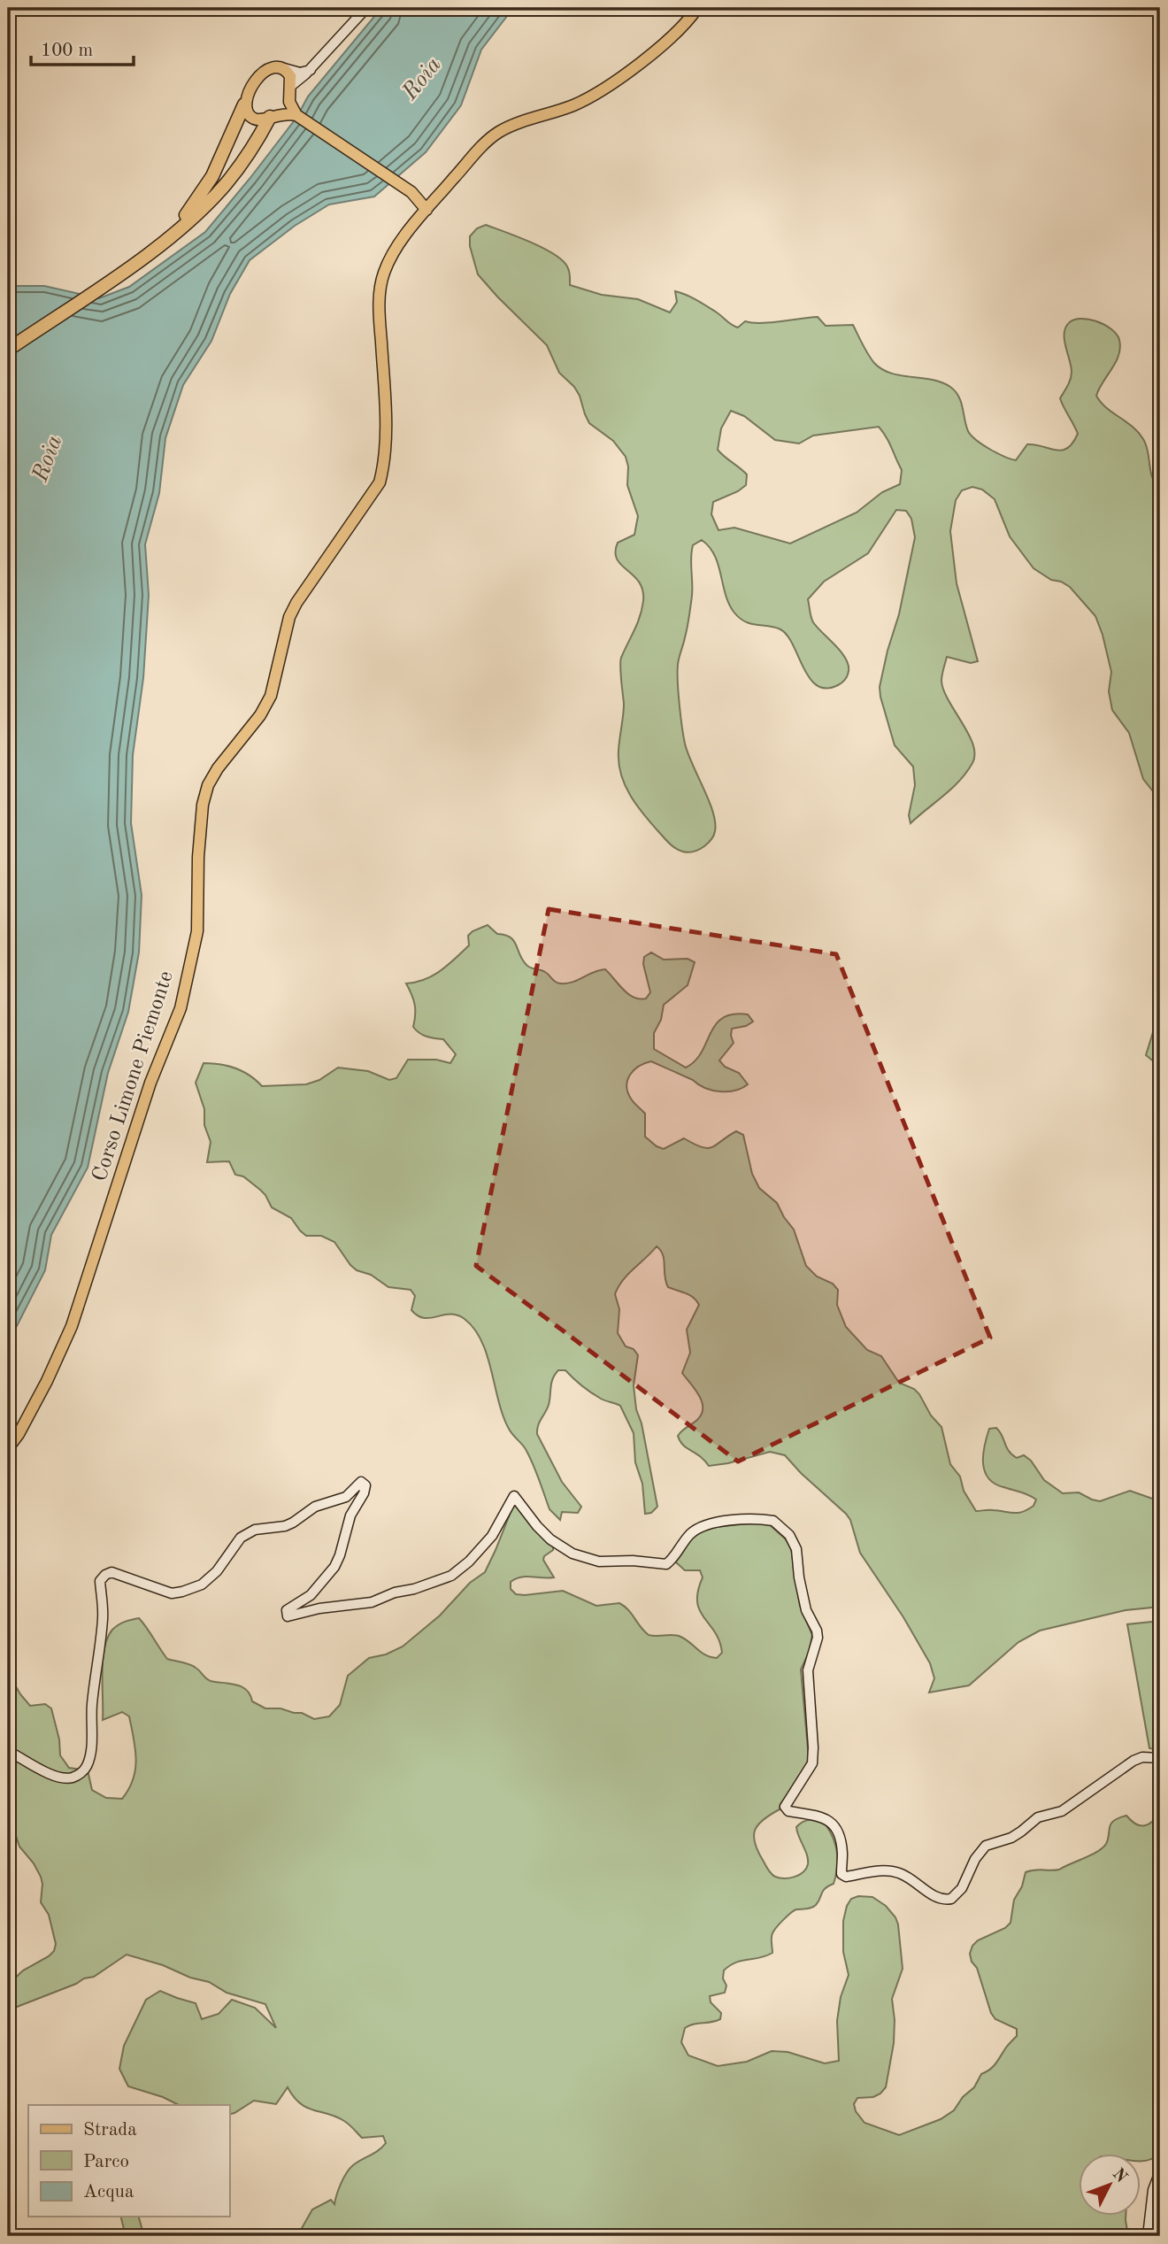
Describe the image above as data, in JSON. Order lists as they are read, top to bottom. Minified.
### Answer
{"streets":{"main road":["Corso Limone Piemonte"]},"water":["Roia"],"legend":["Strada","Parco","Acqua"],"scale_bar":"100 m","north":"top right"}
